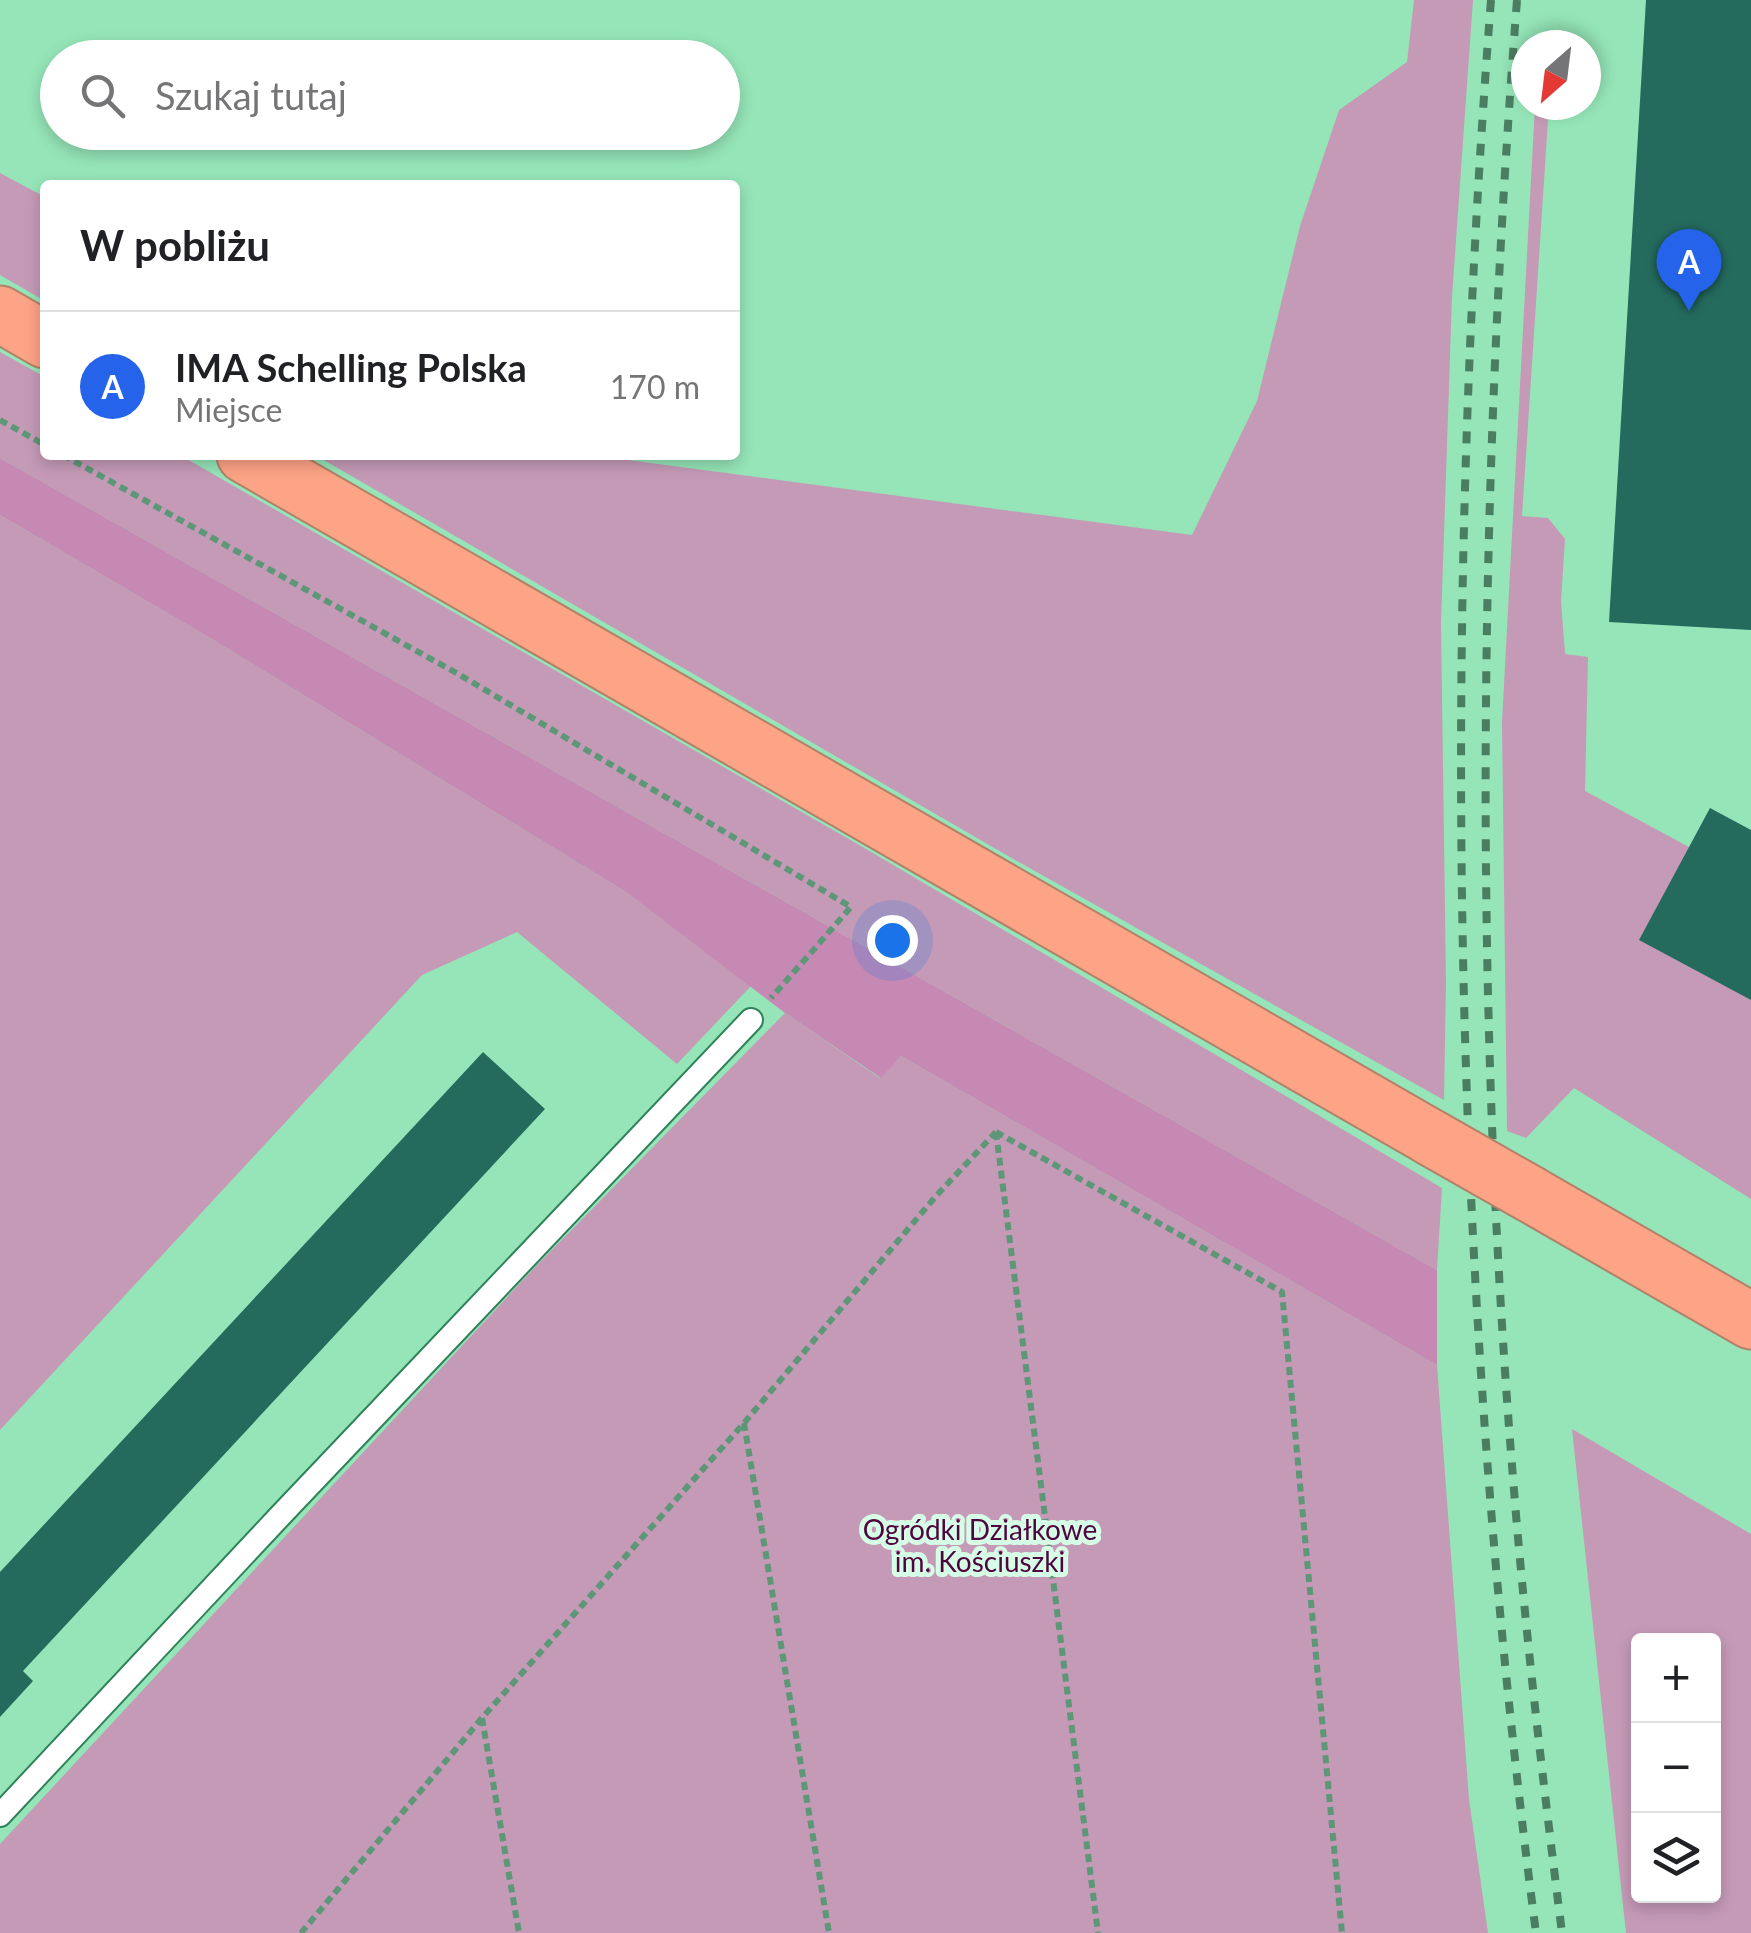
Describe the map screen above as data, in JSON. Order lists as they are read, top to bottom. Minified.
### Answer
{"parks":["Ogródki Działkowe im. Kościuszki"],"north":"bottom left","page":{"search":"Szukaj tutaj","heading":"W pobliżu","pins":"A","list":[{"mark":"A","name":"IMA Schelling Polska","note":"Miejsce","value":"170 m"}],"map_buttons":["+","−"]}}
